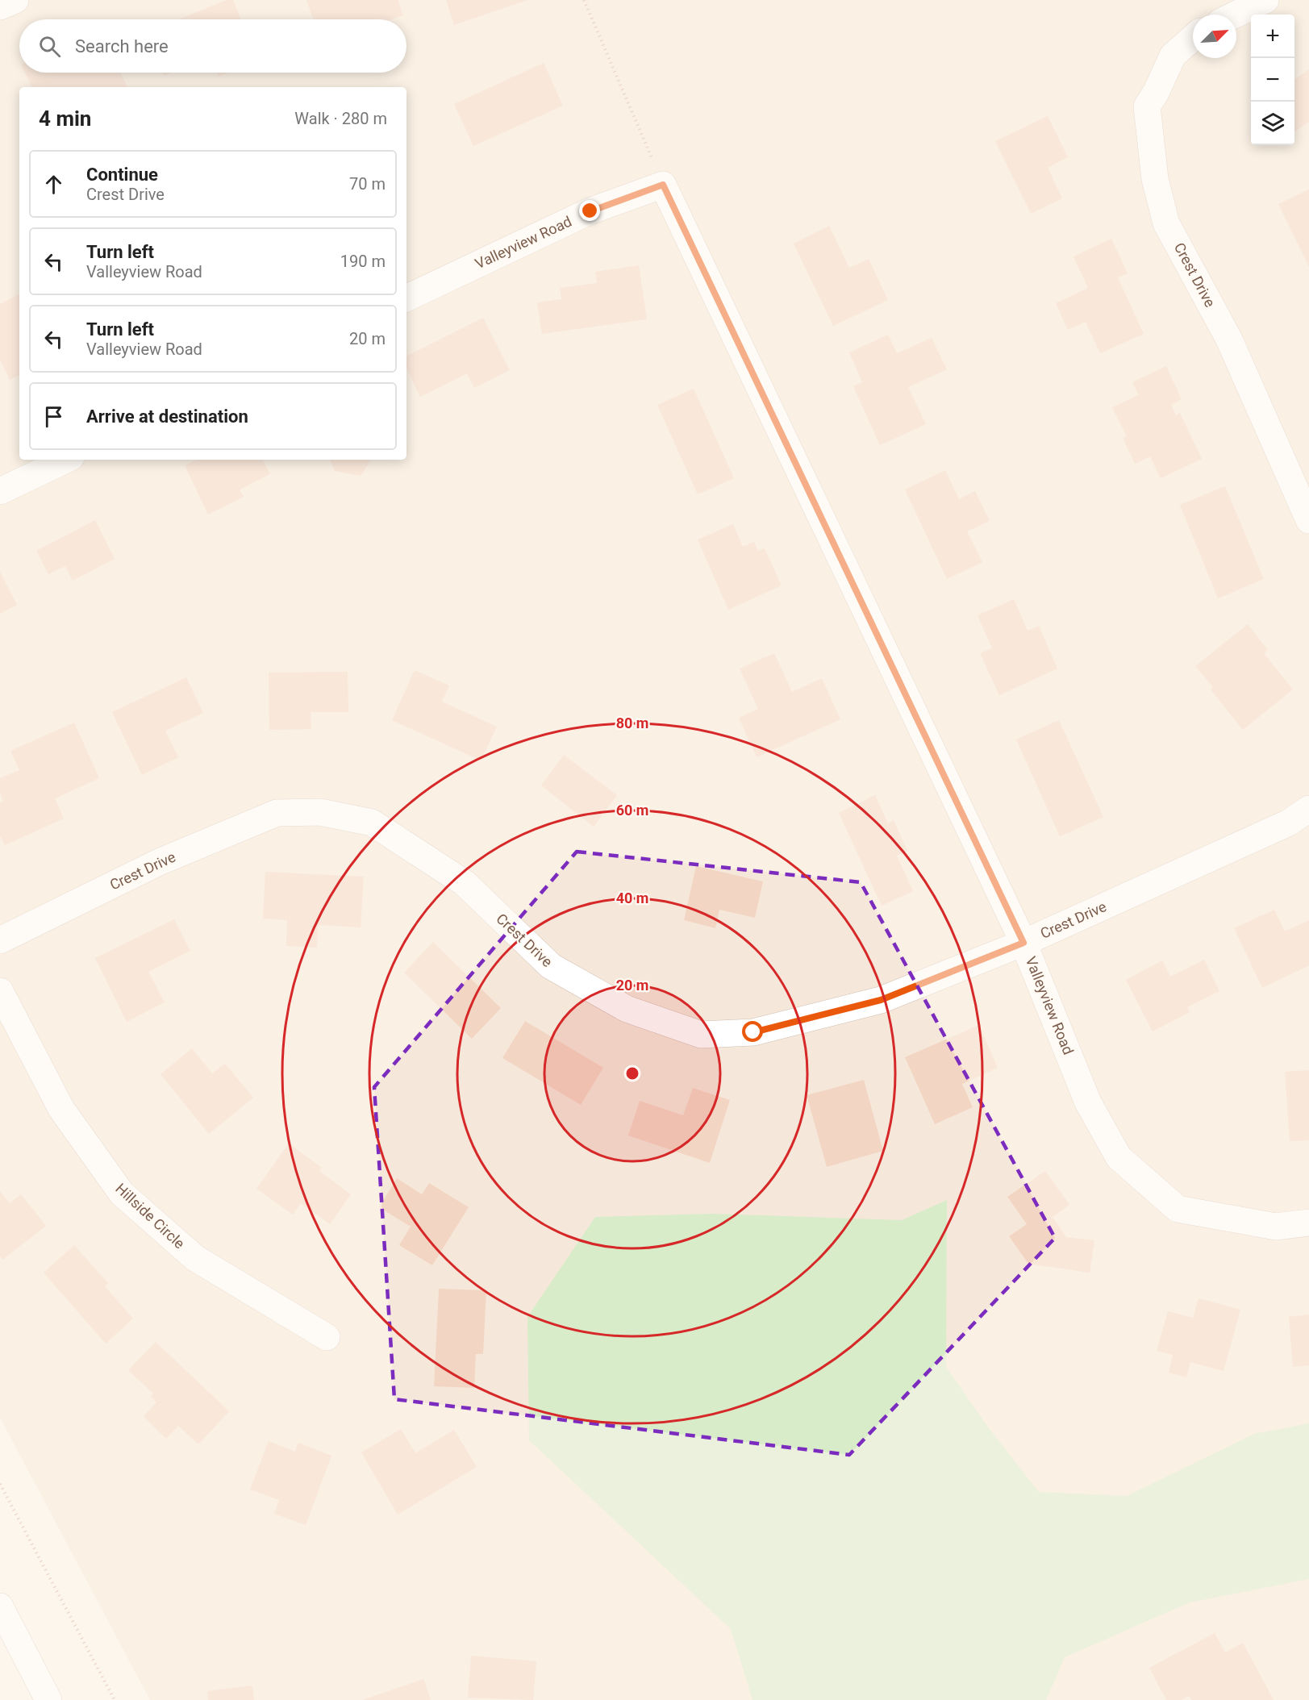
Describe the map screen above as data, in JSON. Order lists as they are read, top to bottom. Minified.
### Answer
{"streets":{"street":["Valleyview Road","Crest Drive","Hillside Circle"]},"crossings":[["Valleyview Road","Crest Drive"]],"north":"top right","page":{"map_buttons":["+","−"],"search":"Search here","heading":["4 min","Walk · 280 m"],"list":[["Continue","Crest Drive","70 m"],["Turn left","Valleyview Road","190 m"],["Turn left","Valleyview Road","20 m"],"Arrive at destination"]},"rings":["80 m","60 m","40 m","20 m"]}
